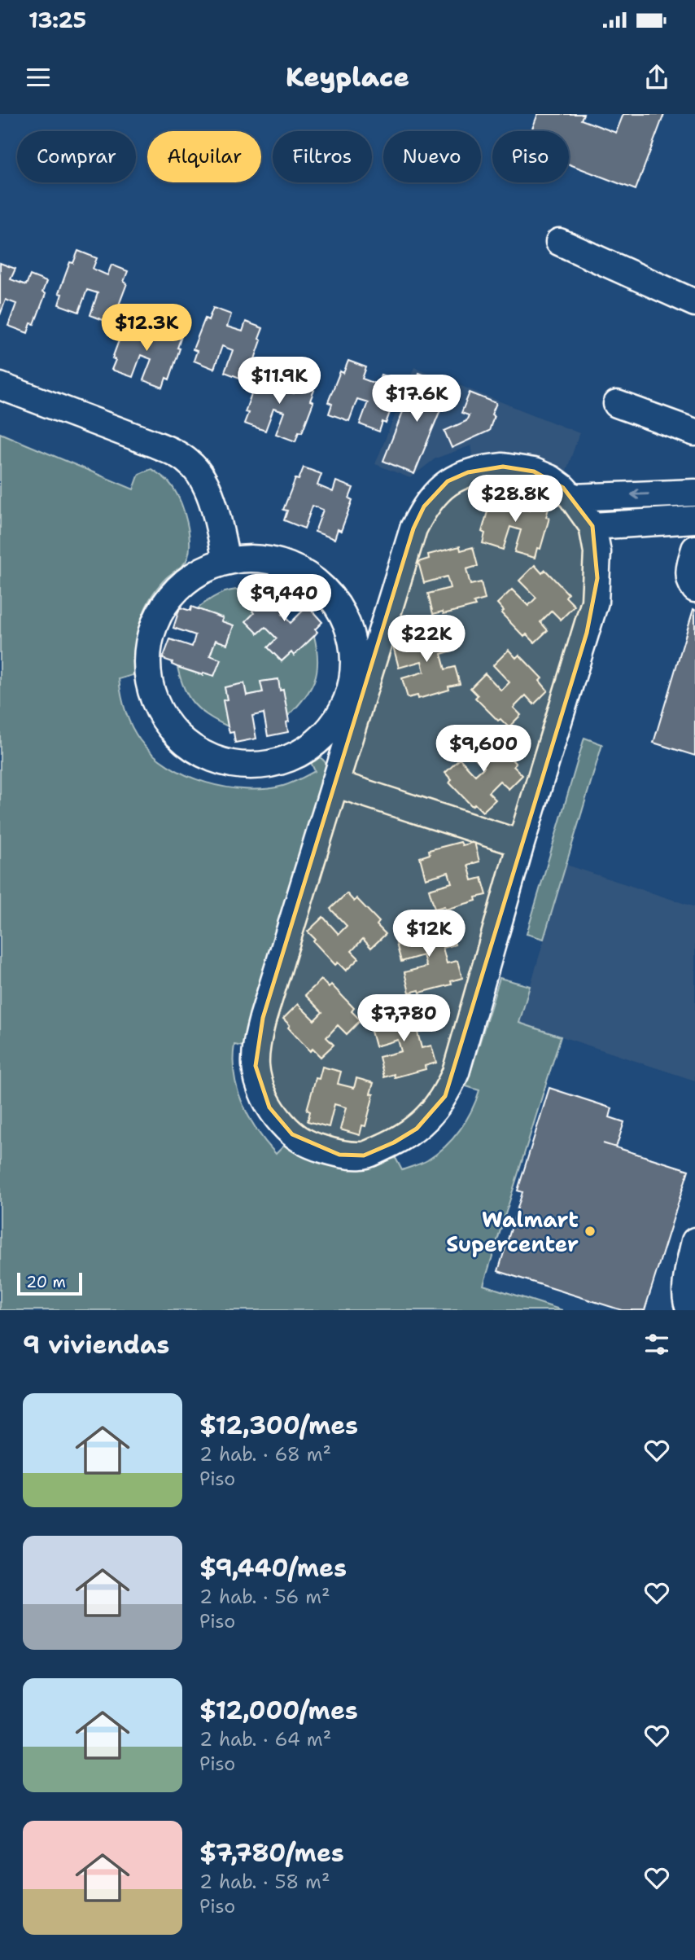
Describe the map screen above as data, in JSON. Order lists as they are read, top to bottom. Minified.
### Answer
{"places":["Walmart Supercenter"],"scale_bar":"20 m","page":{"status":"13:25","header":"Keyplace","chip":["Comprar","Alquilar","Filtros","Nuevo","Piso"],"price":["$12.3K","$11.9K","$17.6K","$28.8K","$9,440","$22K","$9,600","$12K","$7,780"],"scale":"20 m","heading":"9 viviendas","list":[{"name":"$12,300/mes","note":"2 hab. · 68 m² · Piso"},{"name":"$9,440/mes","note":"2 hab. · 56 m² · Piso"},{"name":"$12,000/mes","note":"2 hab. · 64 m² · Piso"},{"name":"$7,780/mes","note":"2 hab. · 58 m² · Piso"}]}}
